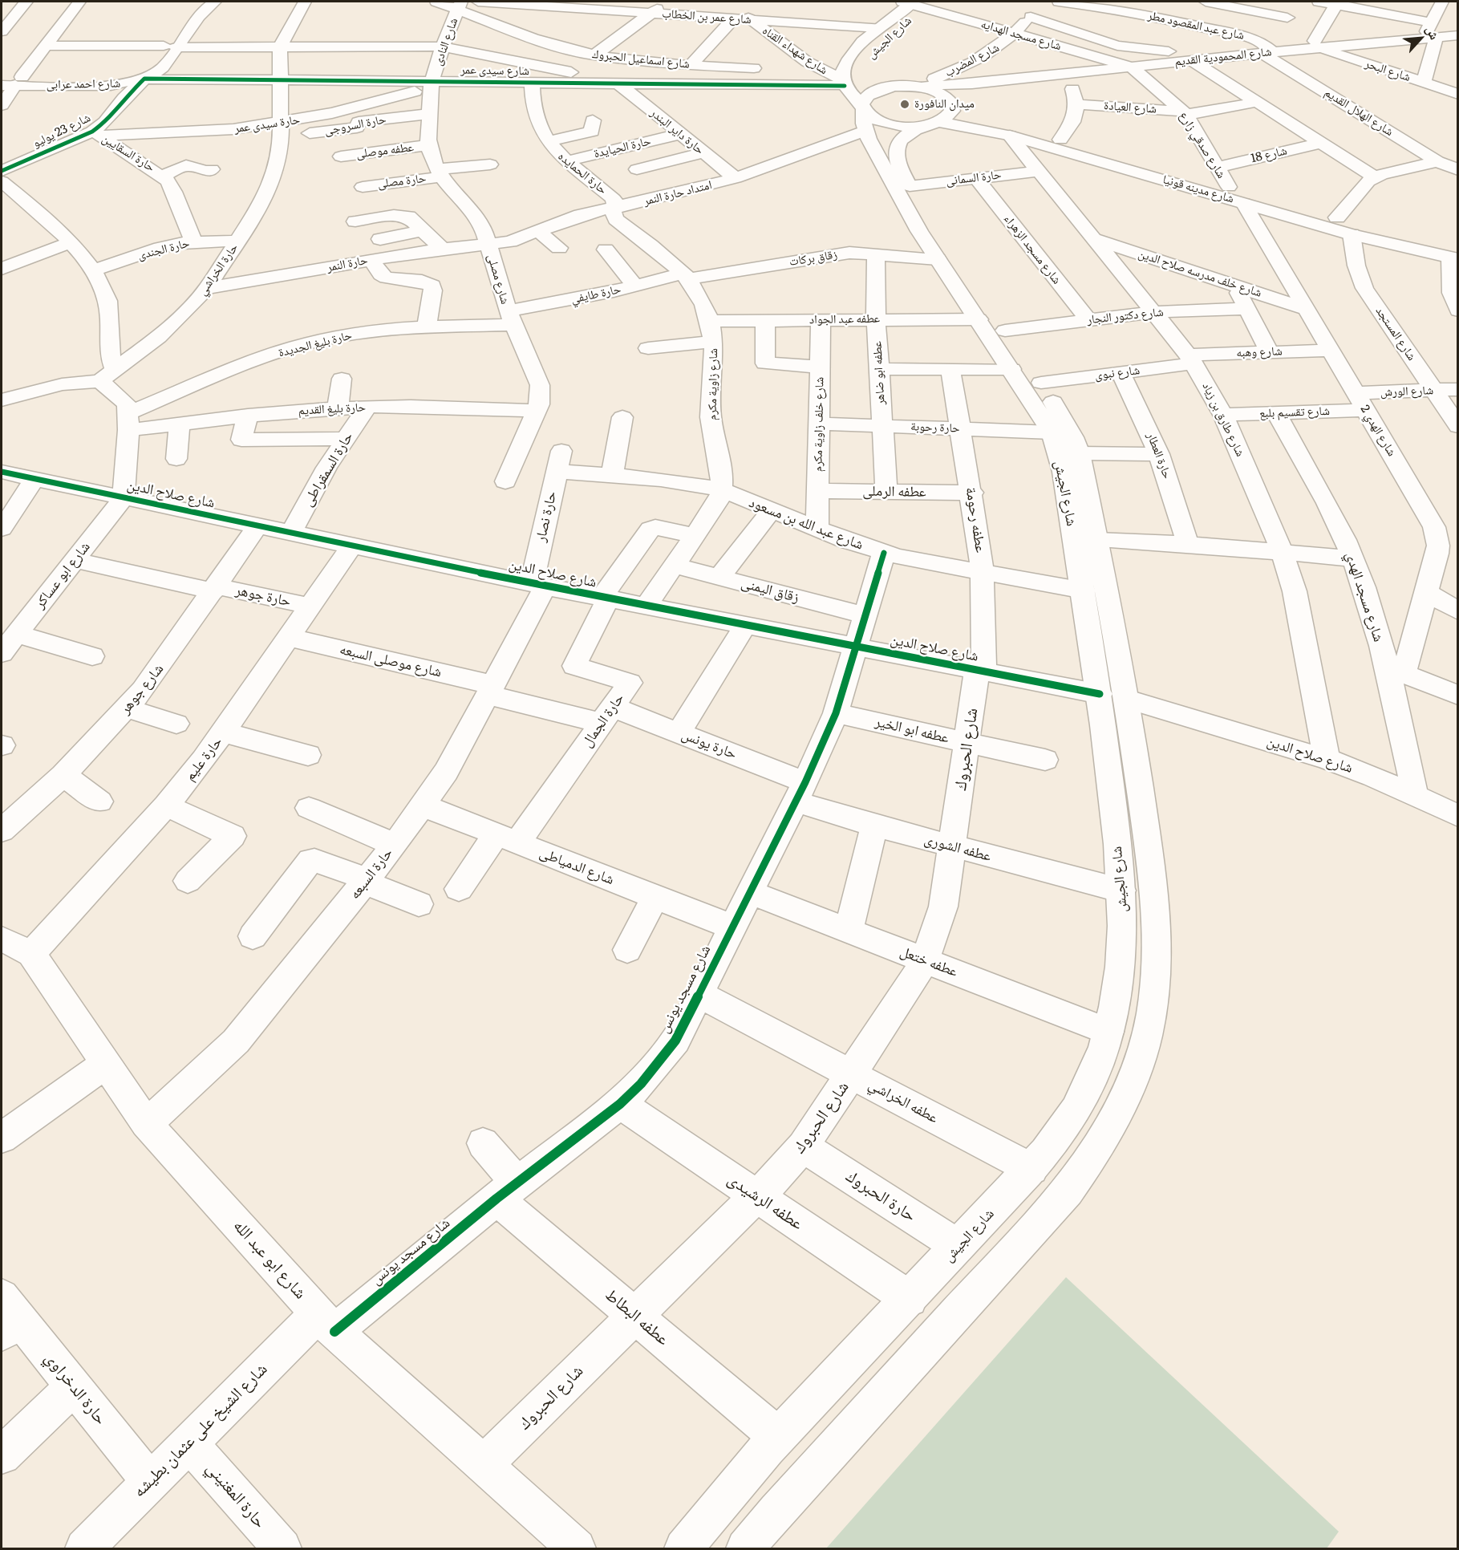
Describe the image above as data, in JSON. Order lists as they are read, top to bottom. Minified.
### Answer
{"streets":{"street":["شارع عمر بن الخطاب","شارع عبد المقصود مطر","شارع مسجد الهدايه","شارع الجيش","شارع النادى","شارع شهداء القناه","شارع المحمودية القديم","شارع اسماعيل الحبروك","شارع المضرب","شارع سيدى عمر","شارع البحر","شارع احمد عرابى","شارع العيادة","شارع الهلال القديم","حارة سيدى عمر","حارة السروجى","شارع 23 يوليو","حارة داير البندر","شارع صدقي زارع","حارة الحيايدة","عطفه موصلى","حارة السقايين","شارع 18","حارة الحمايده","حارة السمانى","حارة مصلى","شارع مدينه قونيا","امتداد حارة النمر","حارة الجندى","شارع مسجد الزهراء","زقاق بركات","حارة النمر","حارة الخراشي","شارع خلف مدرسه صلاح الدين","شارع مصلى","حارة طايفي","شارع دكتور النجار","عطفه عبد الجواد","شارع المستجد","حارة بليغ الجديدة","شارع وهبه","عطفه ابو ضاهر","شارع نبوى","شارع زاوية مكرم","شارع الورش","حارة بليغ القديم","شارع تقسيم بلبع","شارع طارق بن زياد","شارع خلف زاوية مكرم","حارة رحوبة","شارع الهدي 2","حارة العطار","حارة السمقراطى","عطفه الرملى","شارع صلاح الدين","حارة نصار","عطفه رحومة","شارع عبد الله بن مسعود","شارع ابو عساكر","زقاق اليمنى","حارة جوهر","شارع مسجد الهدي","شارع موصلى السبعه","شارع جوهر","حارة الجمال","عطفه ابو الخير","حارة يونس","شارع الحبروك","حارة عليم","عطفه الشورى","شارع الدمياطى","حارة السبعه","عطفه ختعل","شارع مسجد يونس","عطفه الخراشي","حارة الحبروك","عطفه الرشيدى","شارع ابو عبد الله","عطفه البطاط","حارة الدخراوي","شارع الشيخ على عثمان بطيشه","حارة المغنيني"]},"crossings":[["شارع عمر بن الخطاب","شارع الجيش"],["شارع عمر بن الخطاب","شارع شهداء القناه"],["شارع عبد المقصود مطر","شارع المحمودية القديم"],["شارع عبد المقصود مطر","شارع الهلال القديم"],["شارع مسجد الهدايه","شارع الجيش"],["شارع مسجد الهدايه","شارع المحمودية القديم"],["شارع مسجد الهدايه","شارع المضرب"],["شارع مسجد الهدايه","شارع صدقي زارع"],["شارع الجيش","شارع شهداء القناه"],["شارع الجيش","شارع المحمودية القديم"],["شارع الجيش","شارع المضرب"],["شارع الجيش","شارع سيدى عمر"],["شارع الجيش","حارة السمانى"],["شارع الجيش","شارع مدينه قونيا"],["شارع الجيش","امتداد حارة النمر"],["شارع الجيش","زقاق بركات"],["شارع الجيش","شارع دكتور النجار"],["شارع الجيش","عطفه عبد الجواد"],["شارع الجيش","شارع نبوى"],["شارع الجيش","حارة رحوبة"],["شارع الجيش","شارع صلاح الدين"],["شارع الجيش","شارع عبد الله بن مسعود"],["شارع الجيش","عطفه الشورى"],["شارع الجيش","عطفه ختعل"],["شارع الجيش","عطفه الخراشي"],["شارع الجيش","حارة الحبروك"],["شارع الجيش","عطفه الرشيدى"],["شارع الجيش","عطفه البطاط"],["شارع النادى","شارع اسماعيل الحبروك"],["شارع النادى","شارع سيدى عمر"],["شارع النادى","حارة سيدى عمر"],["شارع النادى","شارع مصلى"],["شارع شهداء القناه","شارع سيدى عمر"],["شارع المحمودية القديم","شارع المضرب"],["شارع المحمودية القديم","شارع البحر"],["شارع المحمودية القديم","شارع الهلال القديم"],["شارع المحمودية القديم","شارع صدقي زارع"],["شارع المحمودية القديم","شارع مدينه قونيا"],["شارع سيدى عمر","شارع احمد عرابى"],["شارع سيدى عمر","حارة سيدى عمر"],["شارع سيدى عمر","شارع 23 يوليو"],["شارع سيدى عمر","حارة داير البندر"],["شارع سيدى عمر","حارة الحمايده"],["شارع سيدى عمر","حارة الخراشي"],["شارع سيدى عمر","شارع مصلى"],["شارع احمد عرابى","شارع 23 يوليو"],["شارع العيادة","شارع صدقي زارع"],["حارة سيدى عمر","حارة السروجى"],["حارة سيدى عمر","شارع 23 يوليو"],["حارة سيدى عمر","حارة السقايين"],["حارة سيدى عمر","حارة الخراشي"],["حارة سيدى عمر","شارع مصلى"],["حارة السروجى","حارة الخراشي"],["حارة السروجى","شارع مصلى"],["شارع 23 يوليو","حارة السقايين"],["حارة داير البندر","حارة الحيايدة"],["حارة داير البندر","امتداد حارة النمر"],["شارع صدقي زارع","شارع 18"],["شارع صدقي زارع","شارع مدينه قونيا"],["حارة الحيايدة","حارة الحمايده"],["عطفه موصلى","شارع مصلى"],["حارة السقايين","حارة الجندى"],["حارة الحمايده","امتداد حارة النمر"],["حارة الحمايده","شارع زاوية مكرم"],["حارة السمانى","شارع مسجد الزهراء"],["حارة السمانى","شارع طارق بن زياد"],["حارة مصلى","شارع مصلى"],["شارع مدينه قونيا","شارع المستجد"],["شارع مدينه قونيا","شارع طارق بن زياد"],["شارع مدينه قونيا","شارع الهدي 2"],["امتداد حارة النمر","حارة النمر"],["امتداد حارة النمر","شارع مصلى"],["امتداد حارة النمر","شارع زاوية مكرم"],["حارة الجندى","حارة الخراشي"],["شارع مسجد الزهراء","شارع دكتور النجار"],["زقاق بركات","حارة طايفي"],["زقاق بركات","عطفه ابو ضاهر"],["زقاق بركات","شارع زاوية مكرم"],["حارة النمر","حارة الخراشي"],["حارة النمر","شارع مصلى"],["شارع خلف مدرسه صلاح الدين","شارع طارق بن زياد"],["شارع خلف مدرسه صلاح الدين","شارع الهدي 2"],["شارع مصلى","حارة طايفي"],["شارع مصلى","حارة بليغ الجديدة"],["شارع مصلى","حارة بليغ القديم"],["حارة طايفي","حارة بليغ الجديدة"],["حارة طايفي","شارع زاوية مكرم"],["شارع دكتور النجار","شارع طارق بن زياد"],["عطفه عبد الجواد","عطفه ابو ضاهر"],["عطفه عبد الجواد","شارع زاوية مكرم"],["عطفه عبد الجواد","شارع خلف زاوية مكرم"],["شارع المستجد","شارع الورش"],["حارة بليغ الجديدة","حارة بليغ القديم"],["شارع وهبه","شارع نبوى"],["شارع وهبه","شارع طارق بن زياد"],["شارع وهبه","شارع الهدي 2"],["عطفه ابو ضاهر","حارة رحوبة"],["عطفه ابو ضاهر","عطفه الرملى"],["شارع نبوى","شارع طارق بن زياد"],["شارع نبوى","حارة العطار"],["شارع زاوية مكرم","شارع عبد الله بن مسعود"],["شارع الورش","شارع تقسيم بلبع"],["شارع الورش","شارع الهدي 2"],["حارة بليغ القديم","حارة السمقراطى"],["شارع تقسيم بلبع","شارع طارق بن زياد"],["شارع تقسيم بلبع","شارع الهدي 2"],["شارع تقسيم بلبع","شارع مسجد الهدي"],["شارع طارق بن زياد","شارع صلاح الدين"],["شارع خلف زاوية مكرم","حارة رحوبة"],["شارع خلف زاوية مكرم","عطفه الرملى"],["شارع خلف زاوية مكرم","شارع عبد الله بن مسعود"],["حارة رحوبة","عطفه رحومة"],["شارع الهدي 2","شارع مسجد الهدي"],["حارة السمقراطى","شارع صلاح الدين"],["عطفه الرملى","عطفه رحومة"],["شارع صلاح الدين","حارة نصار"],["شارع صلاح الدين","عطفه رحومة"],["شارع صلاح الدين","شارع ابو عساكر"],["شارع صلاح الدين","شارع مسجد الهدي"],["شارع صلاح الدين","شارع جوهر"],["شارع صلاح الدين","حارة الجمال"],["شارع صلاح الدين","شارع الحبروك"],["شارع صلاح الدين","حارة عليم"],["شارع صلاح الدين","حارة السبعه"],["شارع صلاح الدين","شارع مسجد يونس"],["حارة نصار","شارع عبد الله بن مسعود"],["حارة نصار","حارة السبعه"],["عطفه رحومة","شارع عبد الله بن مسعود"],["عطفه رحومة","شارع الحبروك"],["شارع عبد الله بن مسعود","شارع مسجد يونس"],["شارع ابو عساكر","حارة جوهر"],["زقاق اليمنى","شارع مسجد يونس"],["حارة جوهر","شارع جوهر"],["حارة جوهر","حارة عليم"],["شارع موصلى السبعه","حارة الجمال"],["شارع موصلى السبعه","حارة يونس"],["شارع موصلى السبعه","حارة عليم"],["شارع موصلى السبعه","حارة السبعه"],["حارة الجمال","حارة يونس"],["حارة الجمال","شارع الدمياطى"],["عطفه ابو الخير","شارع الحبروك"],["عطفه ابو الخير","شارع مسجد يونس"],["حارة يونس","عطفه الشورى"],["حارة يونس","شارع مسجد يونس"],["شارع الحبروك","عطفه الشورى"],["شارع الحبروك","عطفه ختعل"],["شارع الحبروك","عطفه الخراشي"],["شارع الحبروك","حارة الحبروك"],["شارع الحبروك","عطفه الرشيدى"],["شارع الحبروك","شارع ابو عبد الله"],["شارع الحبروك","عطفه البطاط"],["حارة عليم","شارع ابو عبد الله"],["عطفه الشورى","شارع مسجد يونس"],["شارع الدمياطى","حارة السبعه"],["شارع الدمياطى","شارع مسجد يونس"],["حارة السبعه","شارع ابو عبد الله"],["عطفه ختعل","شارع مسجد يونس"],["شارع مسجد يونس","عطفه الخراشي"],["شارع مسجد يونس","عطفه الرشيدى"],["شارع مسجد يونس","شارع ابو عبد الله"],["شارع مسجد يونس","عطفه البطاط"],["شارع مسجد يونس","شارع الشيخ على عثمان بطيشه"],["شارع ابو عبد الله","شارع الشيخ على عثمان بطيشه"],["حارة الدخراوي","شارع الشيخ على عثمان بطيشه"],["شارع الشيخ على عثمان بطيشه","حارة المغنيني"]],"places":["ميدان النافورة"],"north":"top right"}
